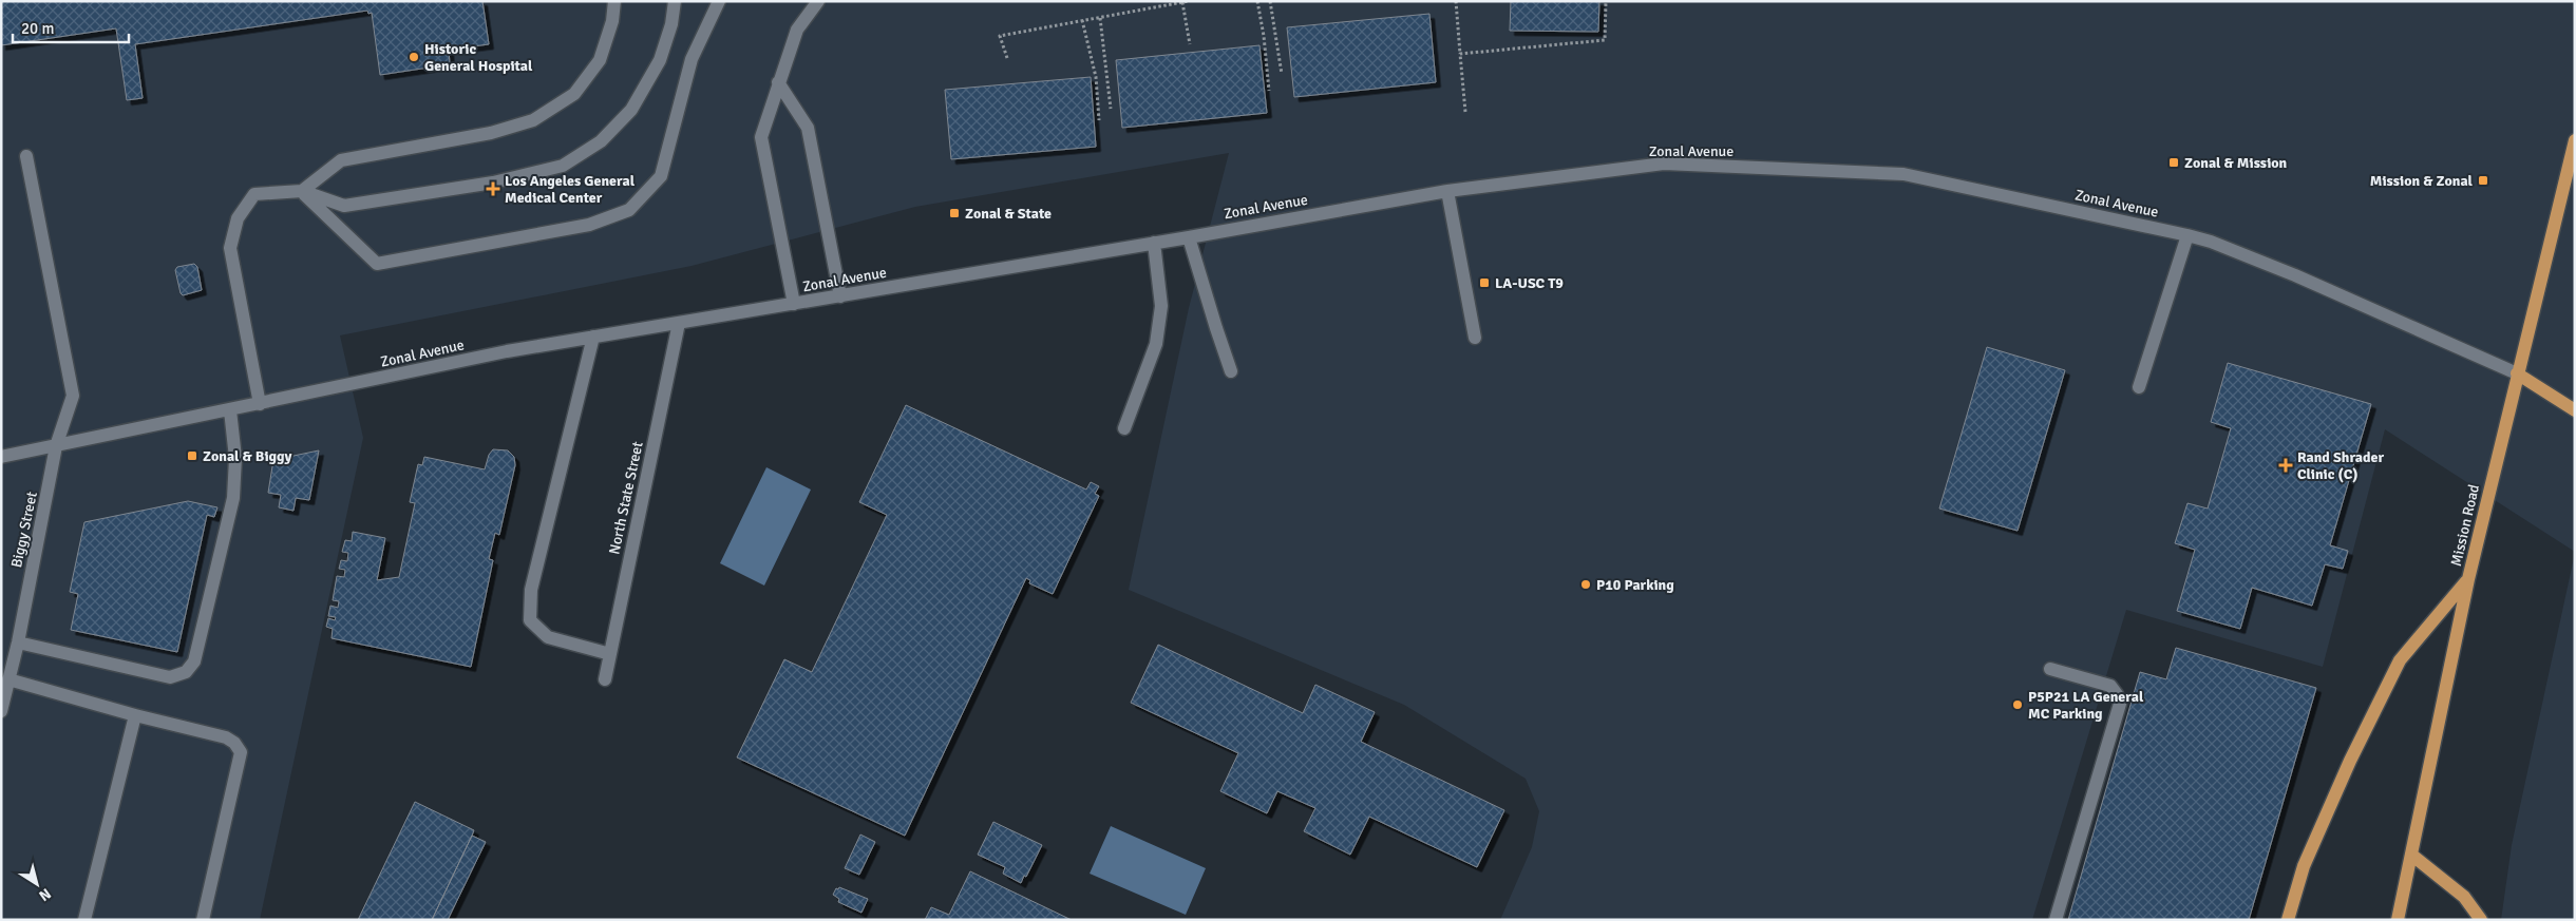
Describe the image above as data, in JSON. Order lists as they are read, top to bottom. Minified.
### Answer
{"streets":{"main road":["Mission Road"],"street":["Zonal Avenue","North State Street","Biggy Street"]},"crossings":[["Zonal Avenue","North State Street"],["Zonal Avenue","Mission Road"],["Zonal Avenue","Biggy Street"]],"places":{"other":["Historic General Hospital","P10 Parking","P5P21 LA General MC Parking"],"transit":["Zonal & Mission","Mission & Zonal","Zonal & State","LA-USC T9","Zonal & Biggy"],"health":["Los Angeles General Medical Center","Rand Shrader Clinic (C)"]},"scale_bar":"20 m","north":"bottom right"}
